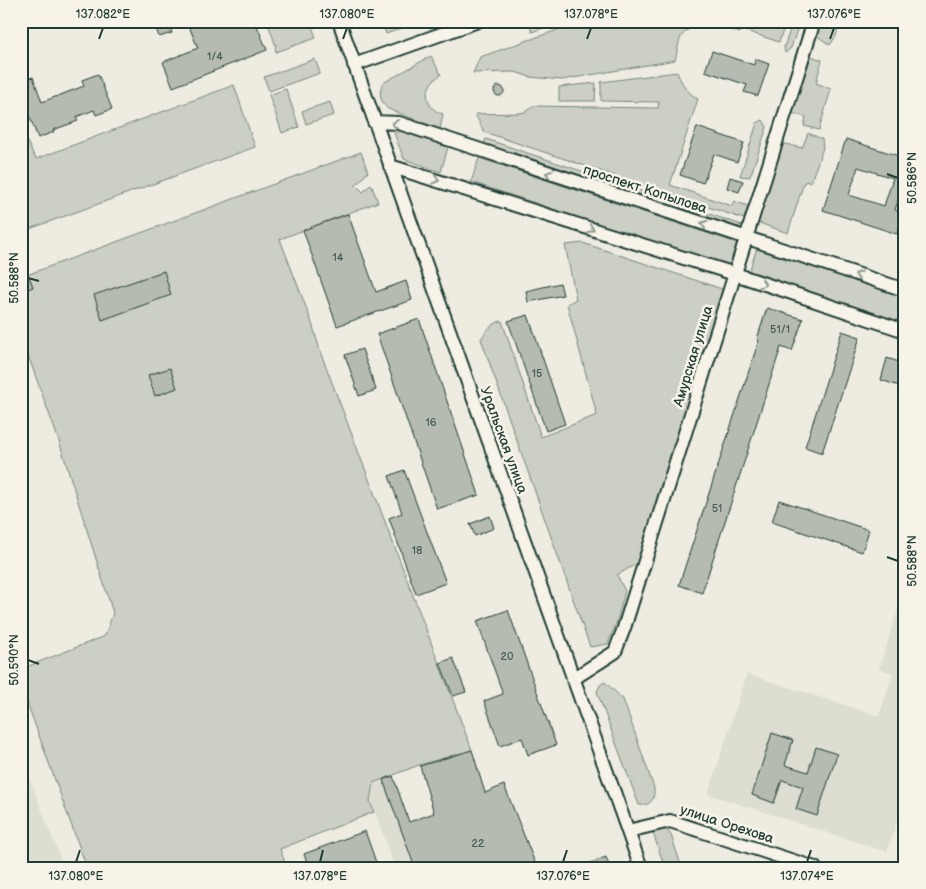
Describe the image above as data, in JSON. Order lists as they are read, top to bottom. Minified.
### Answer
{"streets":{"street":["проспект Копылова","Амурская улица","Уральская улица","улица Орехова"]},"crossings":[["проспект Копылова","Амурская улица"],["проспект Копылова","Уральская улица"],["Амурская улица","Уральская улица"],["Уральская улица","улица Орехова"]],"house_numbers":["1/4","14","51/1","15","16","51","18","20","22"],"coordinates":["137.082°E","137.080°E","137.078°E","137.076°E","50.586°N","50.588°N","50.590°N","137.074°E"]}
